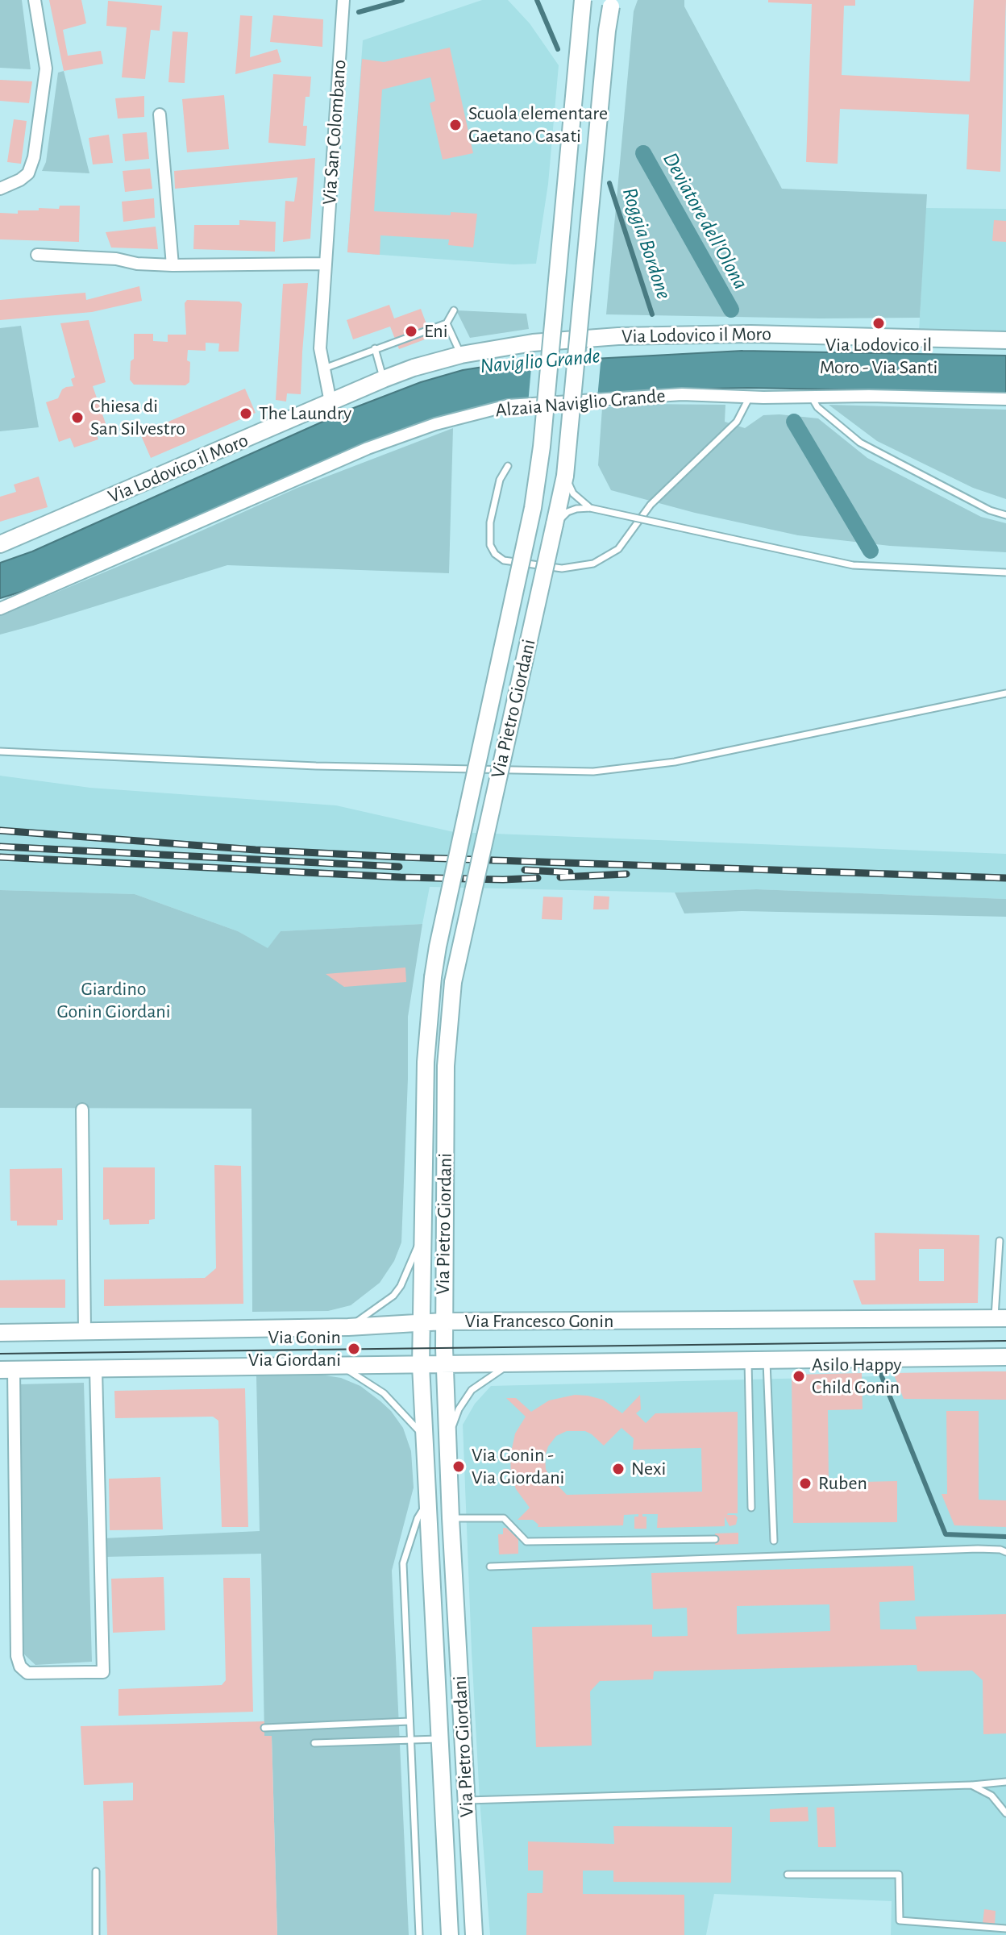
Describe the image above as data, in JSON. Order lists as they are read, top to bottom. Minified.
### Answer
{"streets":{"main road":["Via Lodovico il Moro","Via Pietro Giordani","Via Francesco Gonin"],"street":["Via San Colombano","Alzaia Naviglio Grande"]},"crossings":[["Via San Colombano","Via Lodovico il Moro"],["Via Pietro Giordani","Via Francesco Gonin"]],"water":["Deviatore dell'Olona","Roggia Bordone","Naviglio Grande"],"parks":["Giardino Gonin Giordani"],"places":["Scuola elementare Gaetano Casati","Via Lodovico il Moro - Via Santi","Eni","The Laundry","Chiesa di San Silvestro","Via Gonin Via Giordani","Asilo Happy Child Gonin","Via Gonin - Via Giordani","Nexi","Ruben"]}
